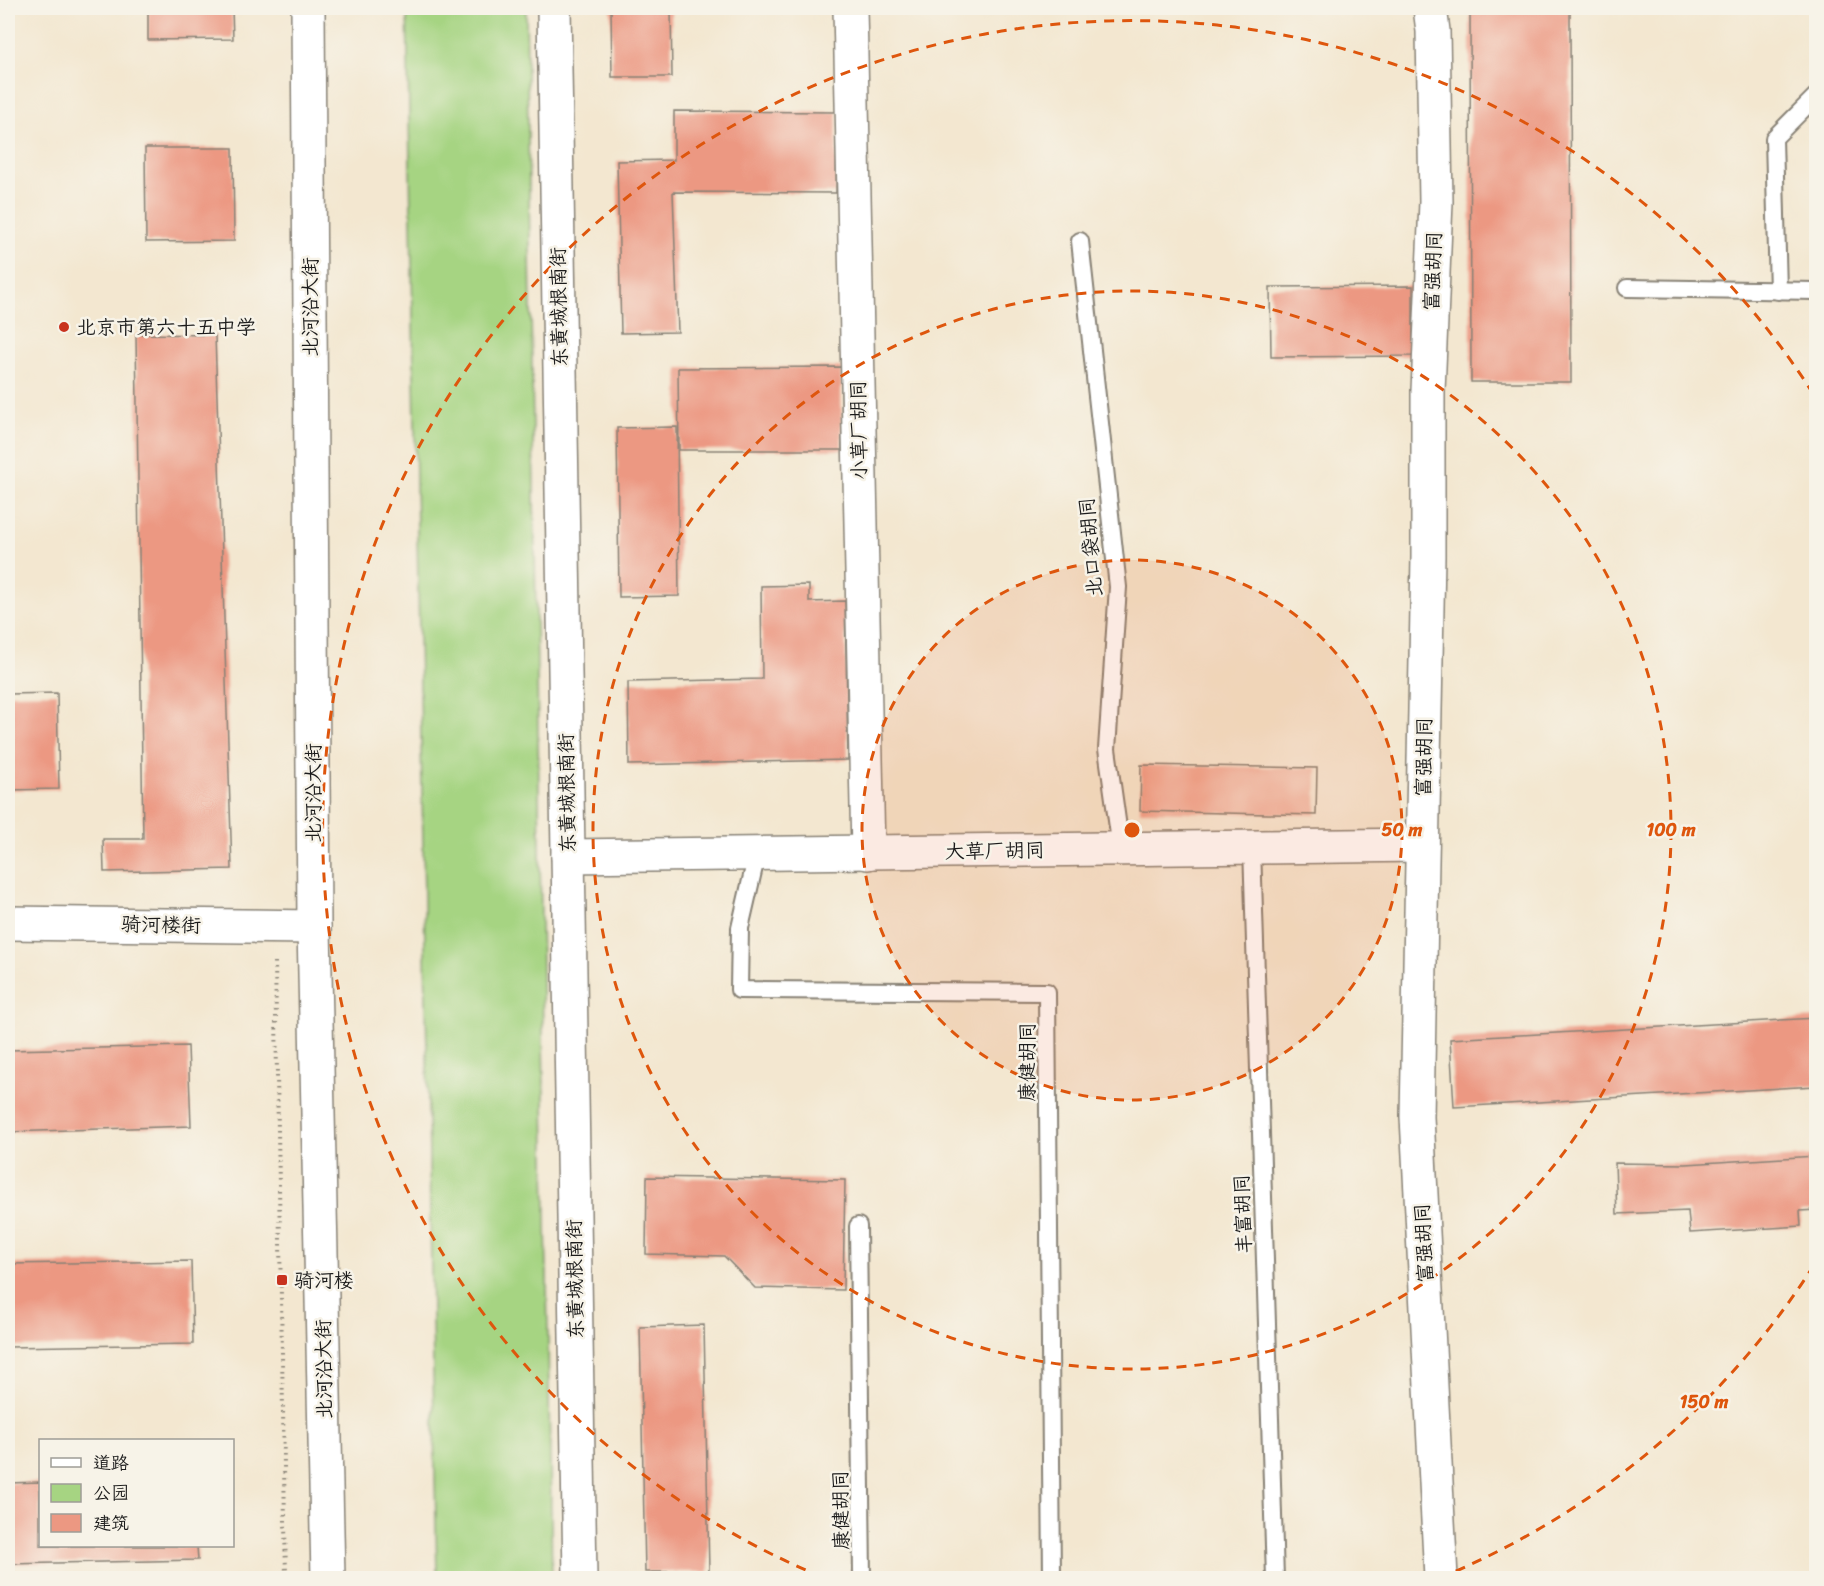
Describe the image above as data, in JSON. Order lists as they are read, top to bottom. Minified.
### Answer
{"streets":{"street":["富强胡同","北河沿大街","东黄城根南街","小草厂胡同","大草厂胡同","骑河楼街"],"lane":["北口袋胡同","康健胡同","丰富胡同"]},"crossings":[["富强胡同","大草厂胡同"],["北河沿大街","骑河楼街"],["东黄城根南街","大草厂胡同"],["小草厂胡同","大草厂胡同"],["北口袋胡同","大草厂胡同"],["大草厂胡同","康健胡同"],["大草厂胡同","丰富胡同"]],"places":{"other":["北京市第六十五中学"],"transit":["骑河楼"]},"legend":["道路","公园","建筑"],"rings":["50 m","100 m","150 m"]}
